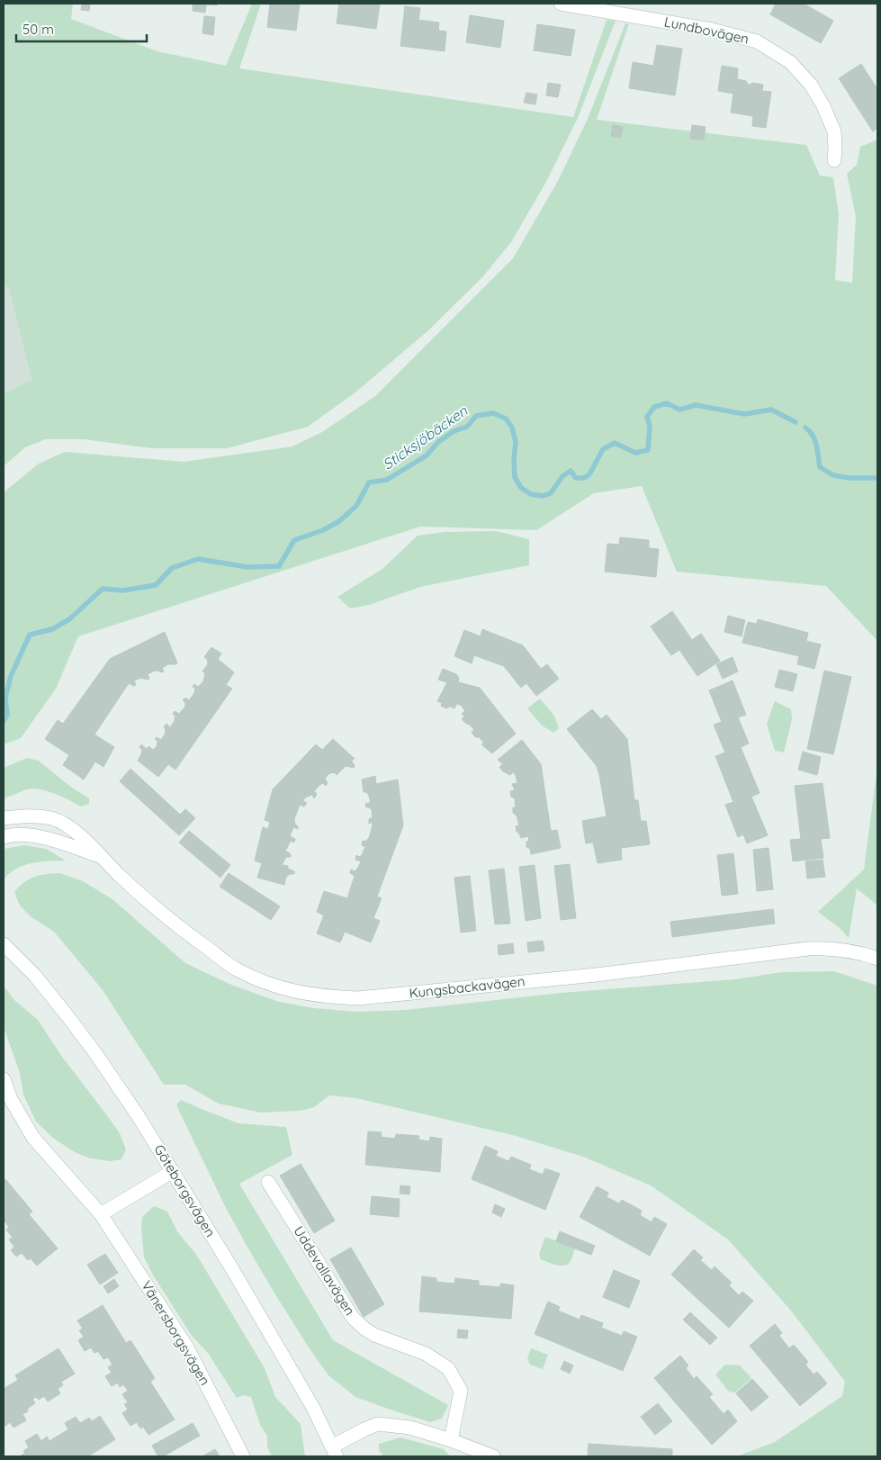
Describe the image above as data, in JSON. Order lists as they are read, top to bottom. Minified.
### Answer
{"streets":{"street":["Lundbovägen","Kungsbackavägen","Göteborgsvägen","Uddevallavägen","Vänersborgsvägen"]},"water":["Sticksjöbäcken"],"scale_bar":"50 m"}
